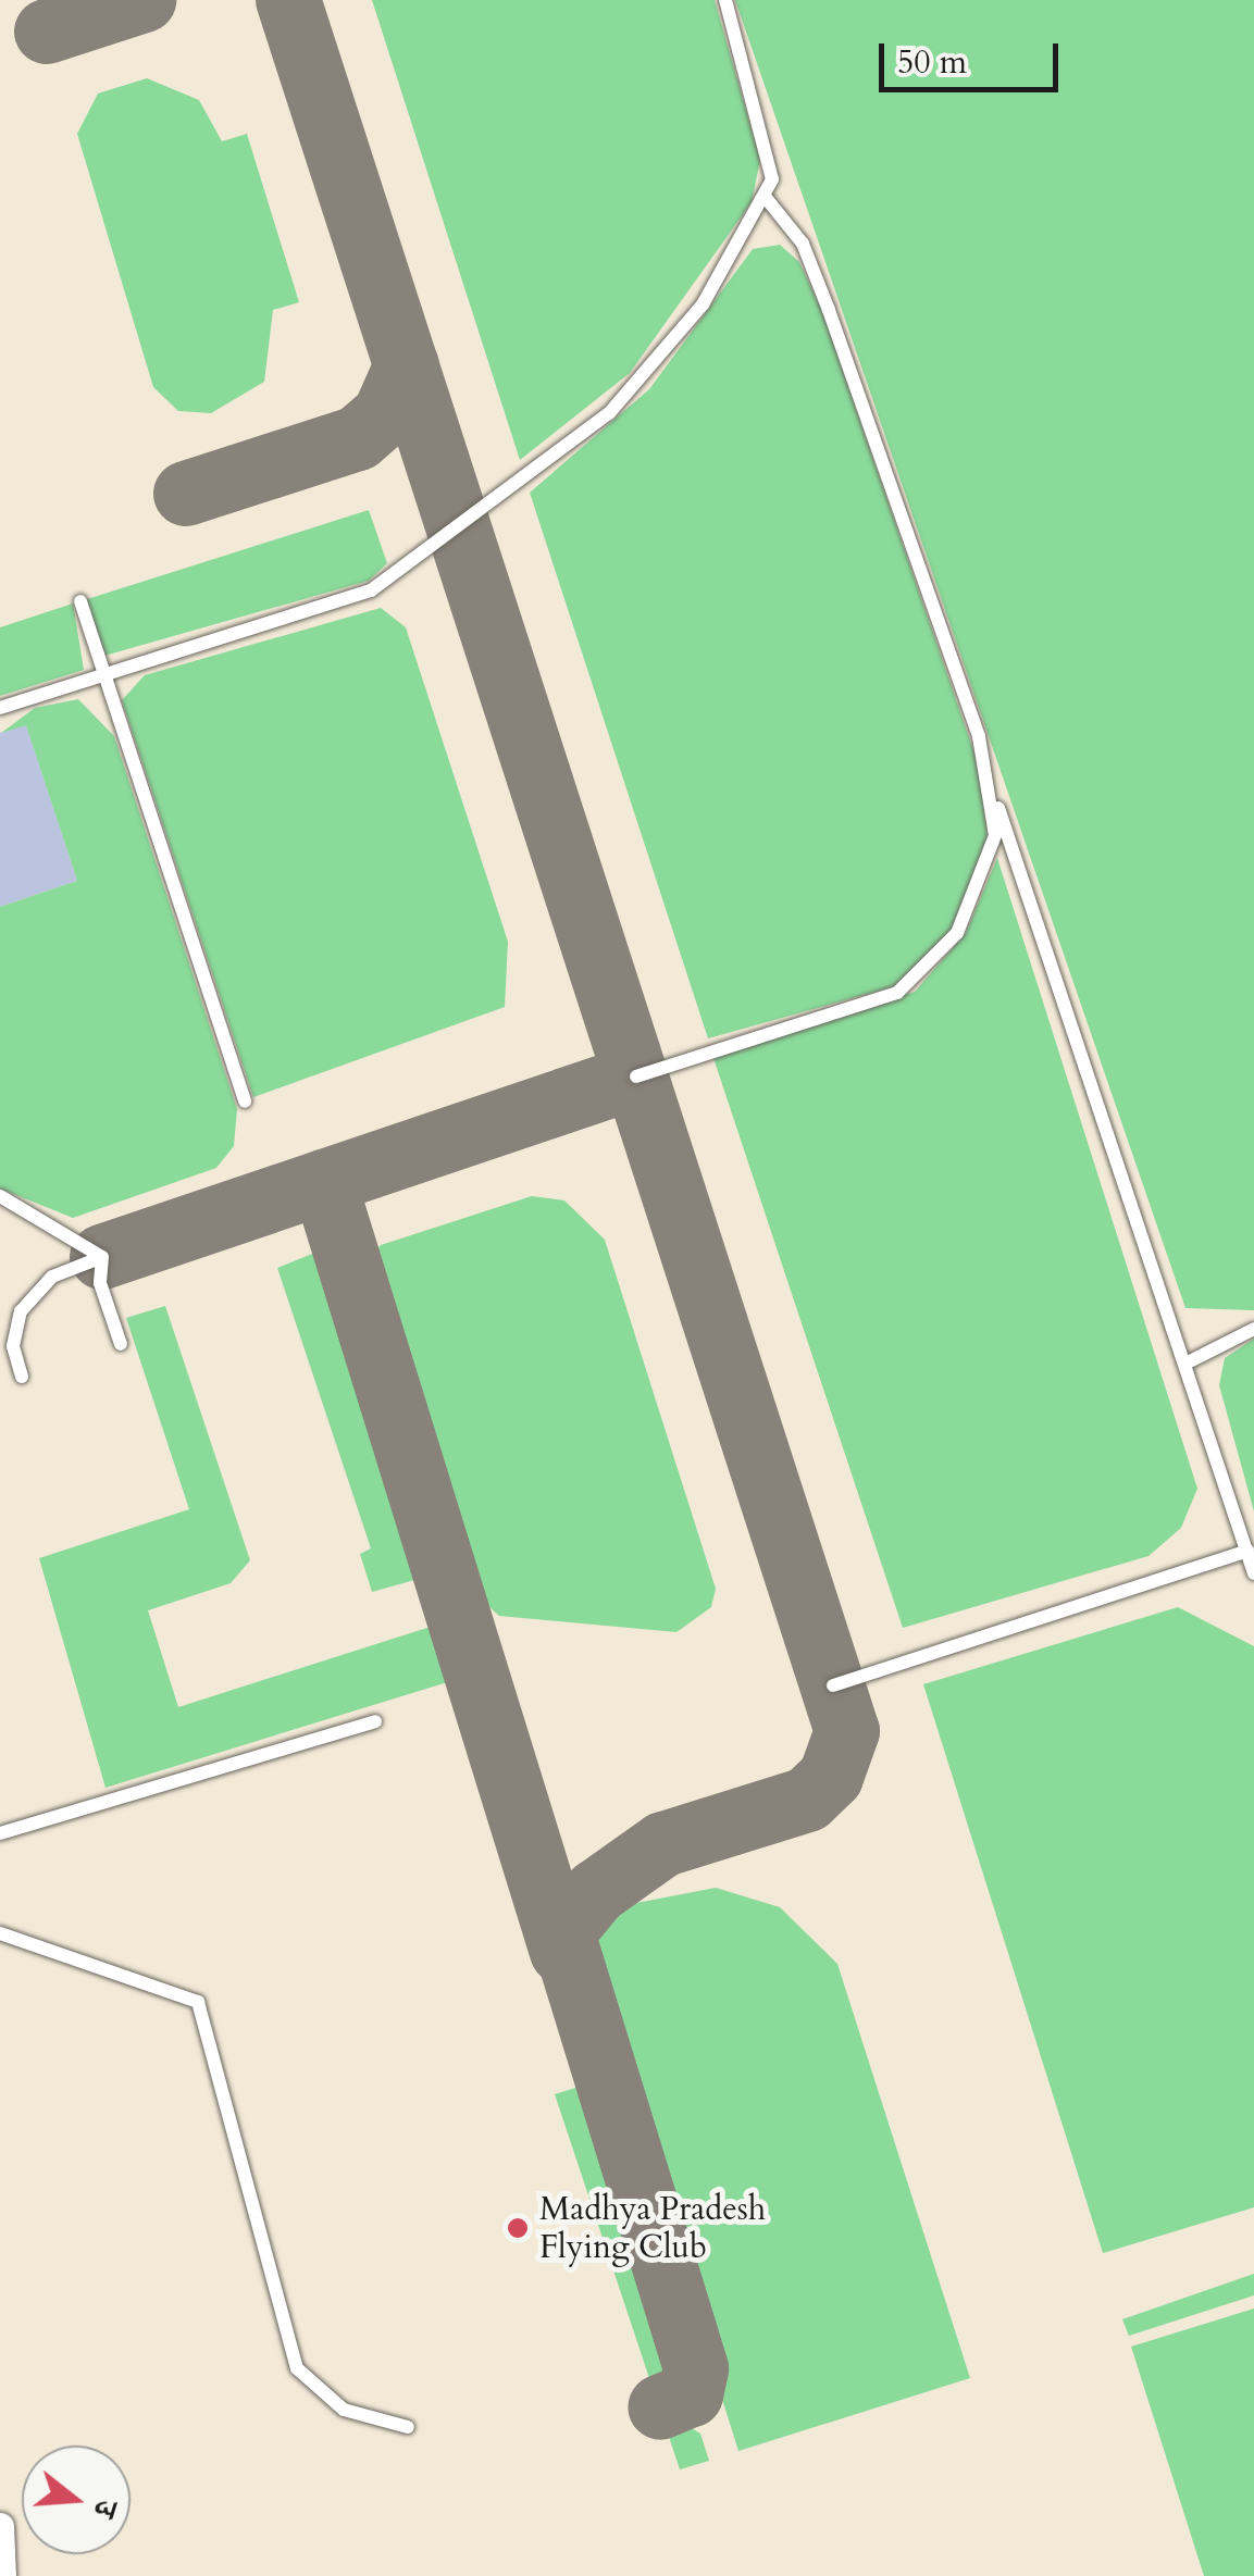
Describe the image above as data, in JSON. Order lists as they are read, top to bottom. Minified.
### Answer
{"places":["Madhya Pradesh Flying Club"],"scale_bar":"50 m","north":"right"}
